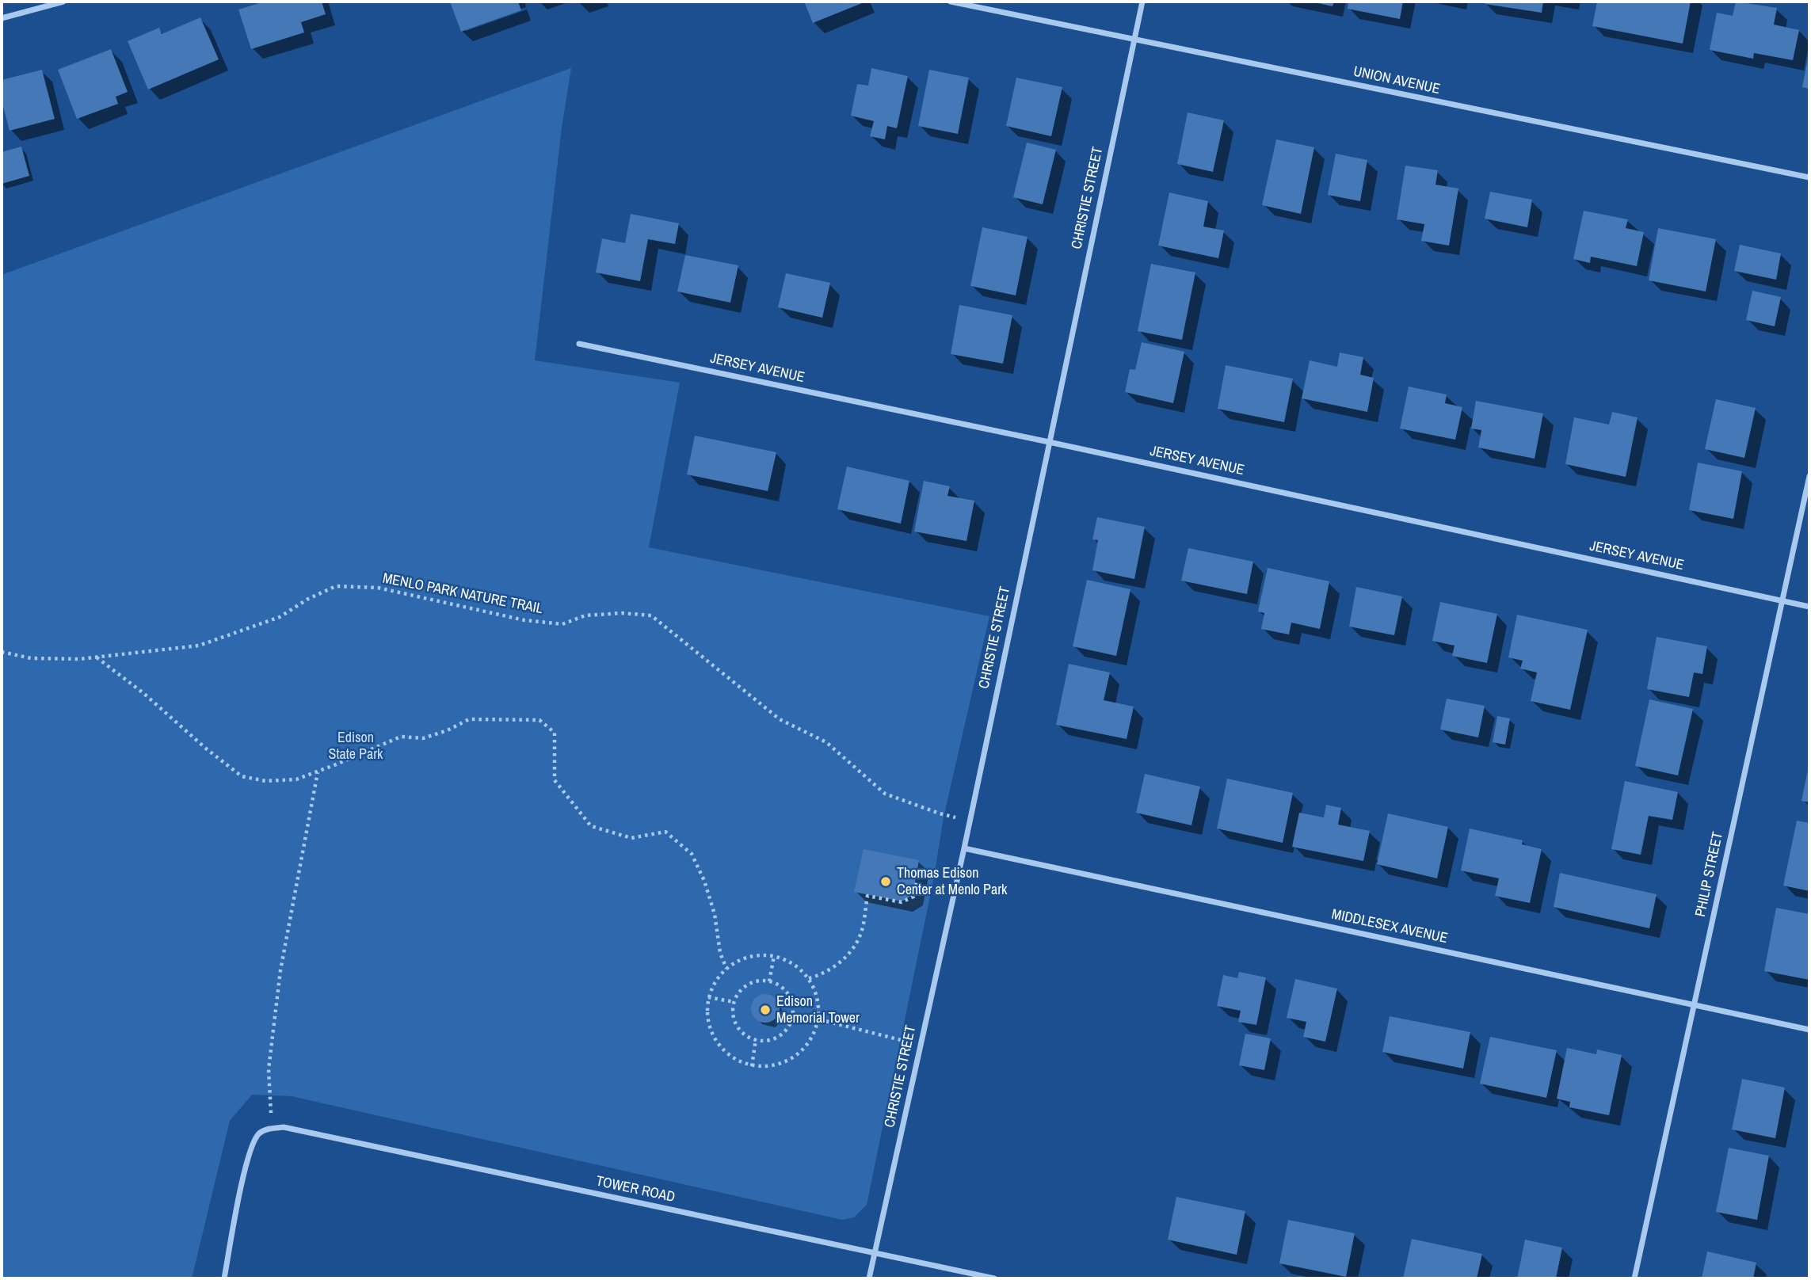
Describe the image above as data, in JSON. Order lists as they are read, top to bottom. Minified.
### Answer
{"streets":{"street":["UNION AVENUE","CHRISTIE STREET","JERSEY AVENUE","PHILIP STREET","MIDDLESEX AVENUE","TOWER ROAD"],"path":["MENLO PARK NATURE TRAIL"]},"crossings":[["UNION AVENUE","CHRISTIE STREET"],["CHRISTIE STREET","JERSEY AVENUE"],["CHRISTIE STREET","MENLO PARK NATURE TRAIL"],["CHRISTIE STREET","MIDDLESEX AVENUE"],["CHRISTIE STREET","TOWER ROAD"],["JERSEY AVENUE","PHILIP STREET"],["PHILIP STREET","MIDDLESEX AVENUE"]],"parks":["Edison State Park"],"places":["Thomas Edison Center at Menlo Park","Edison Memorial Tower"]}
